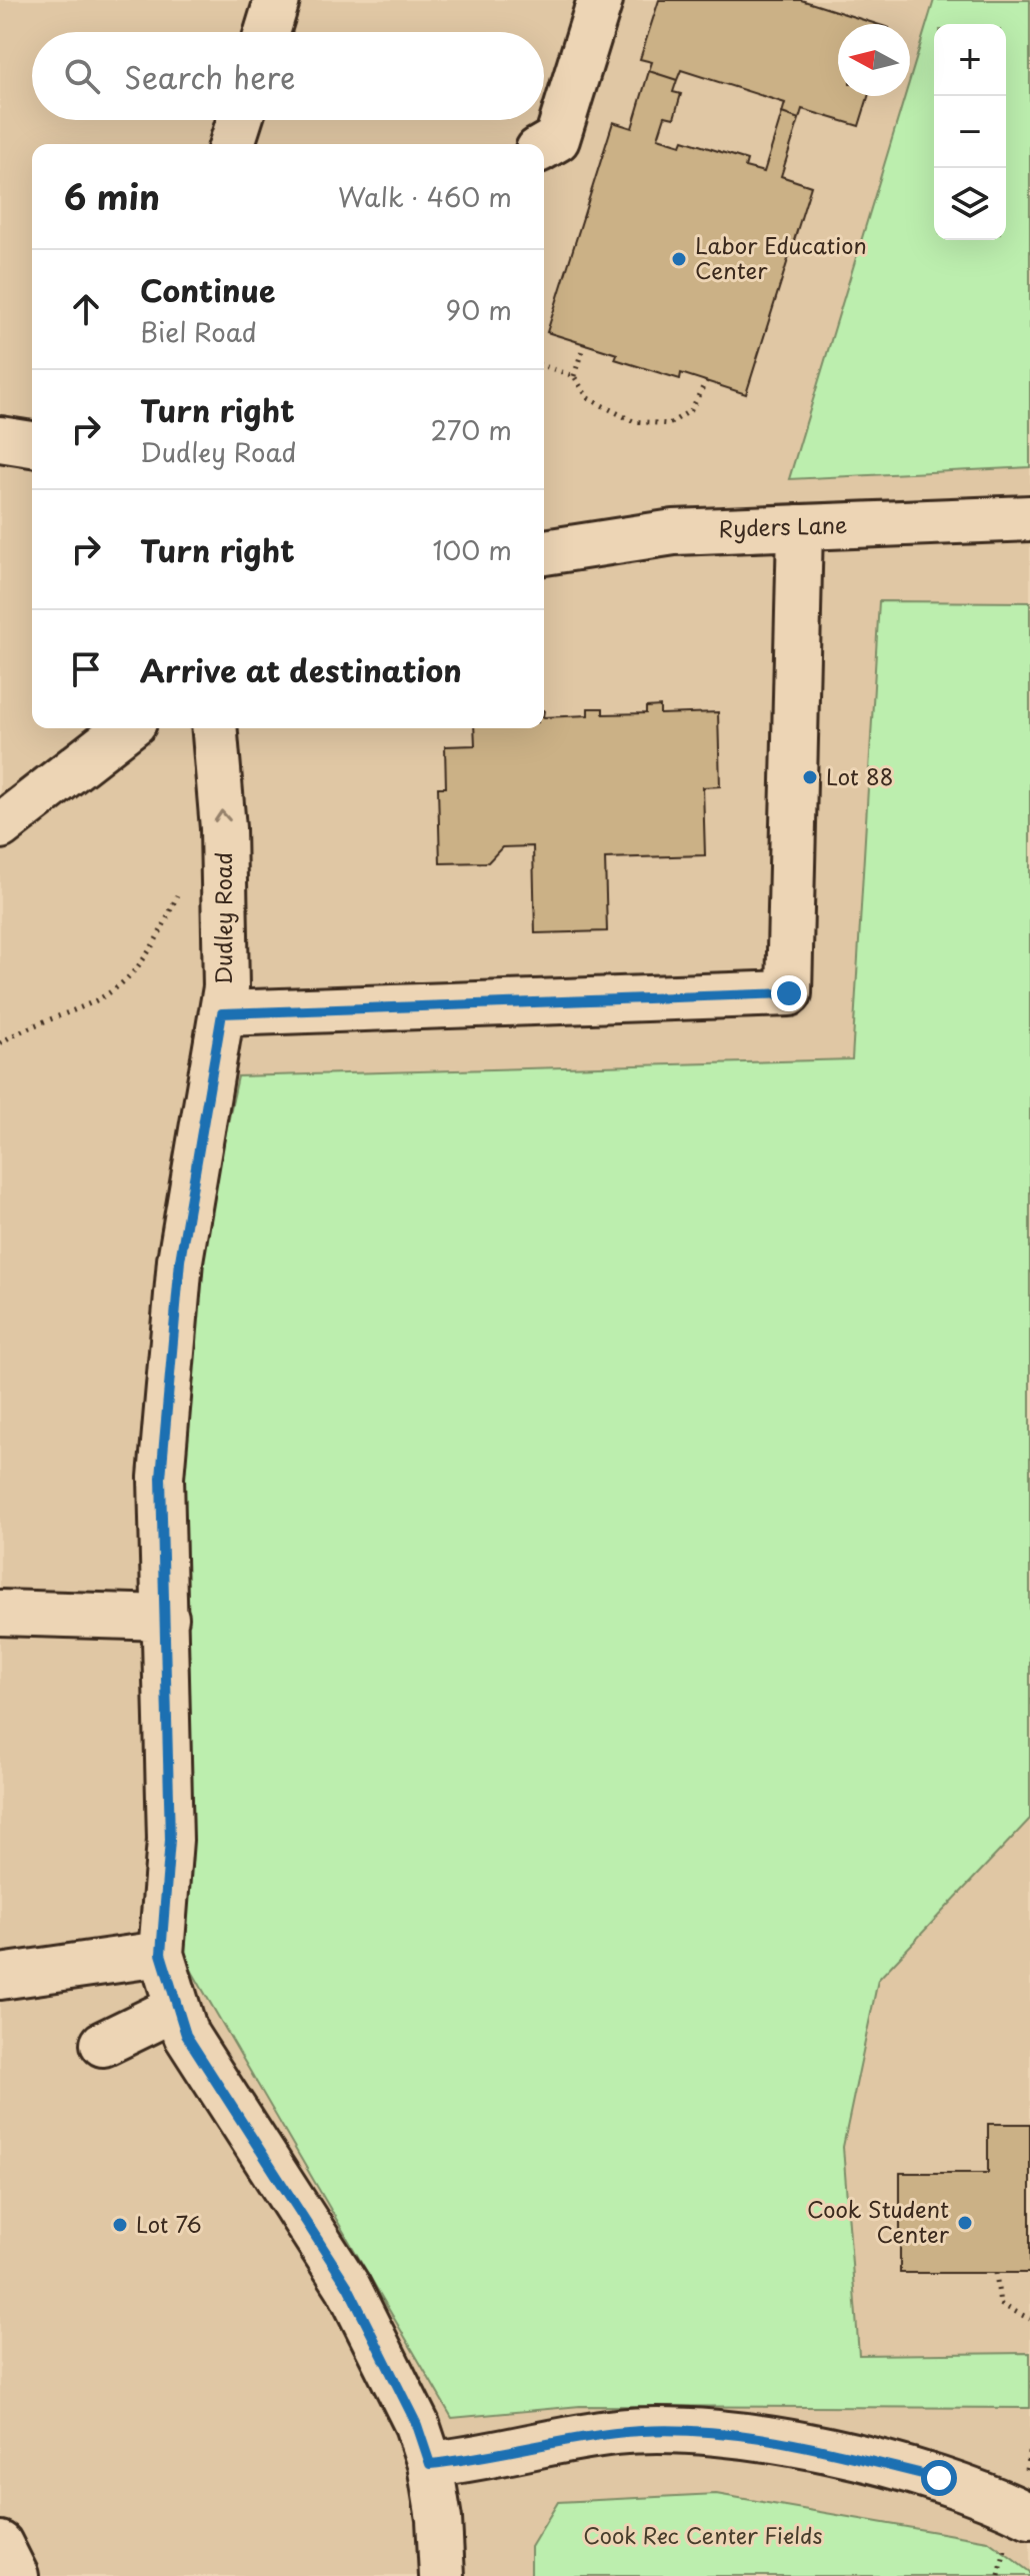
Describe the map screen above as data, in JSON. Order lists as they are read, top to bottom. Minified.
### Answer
{"streets":{"street":["Ryders Lane","Dudley Road"]},"parks":["Cook Rec Center Fields"],"places":["Labor Education Center","Lot 88","Cook Student Center","Lot 76"],"north":"left","page":{"map_buttons":["+","−"],"search":"Search here","heading":["6 min","Walk · 460 m"],"list":[["Continue","Biel Road","90 m"],["Turn right","Dudley Road","270 m"],["Turn right","100 m"],"Arrive at destination"]}}
